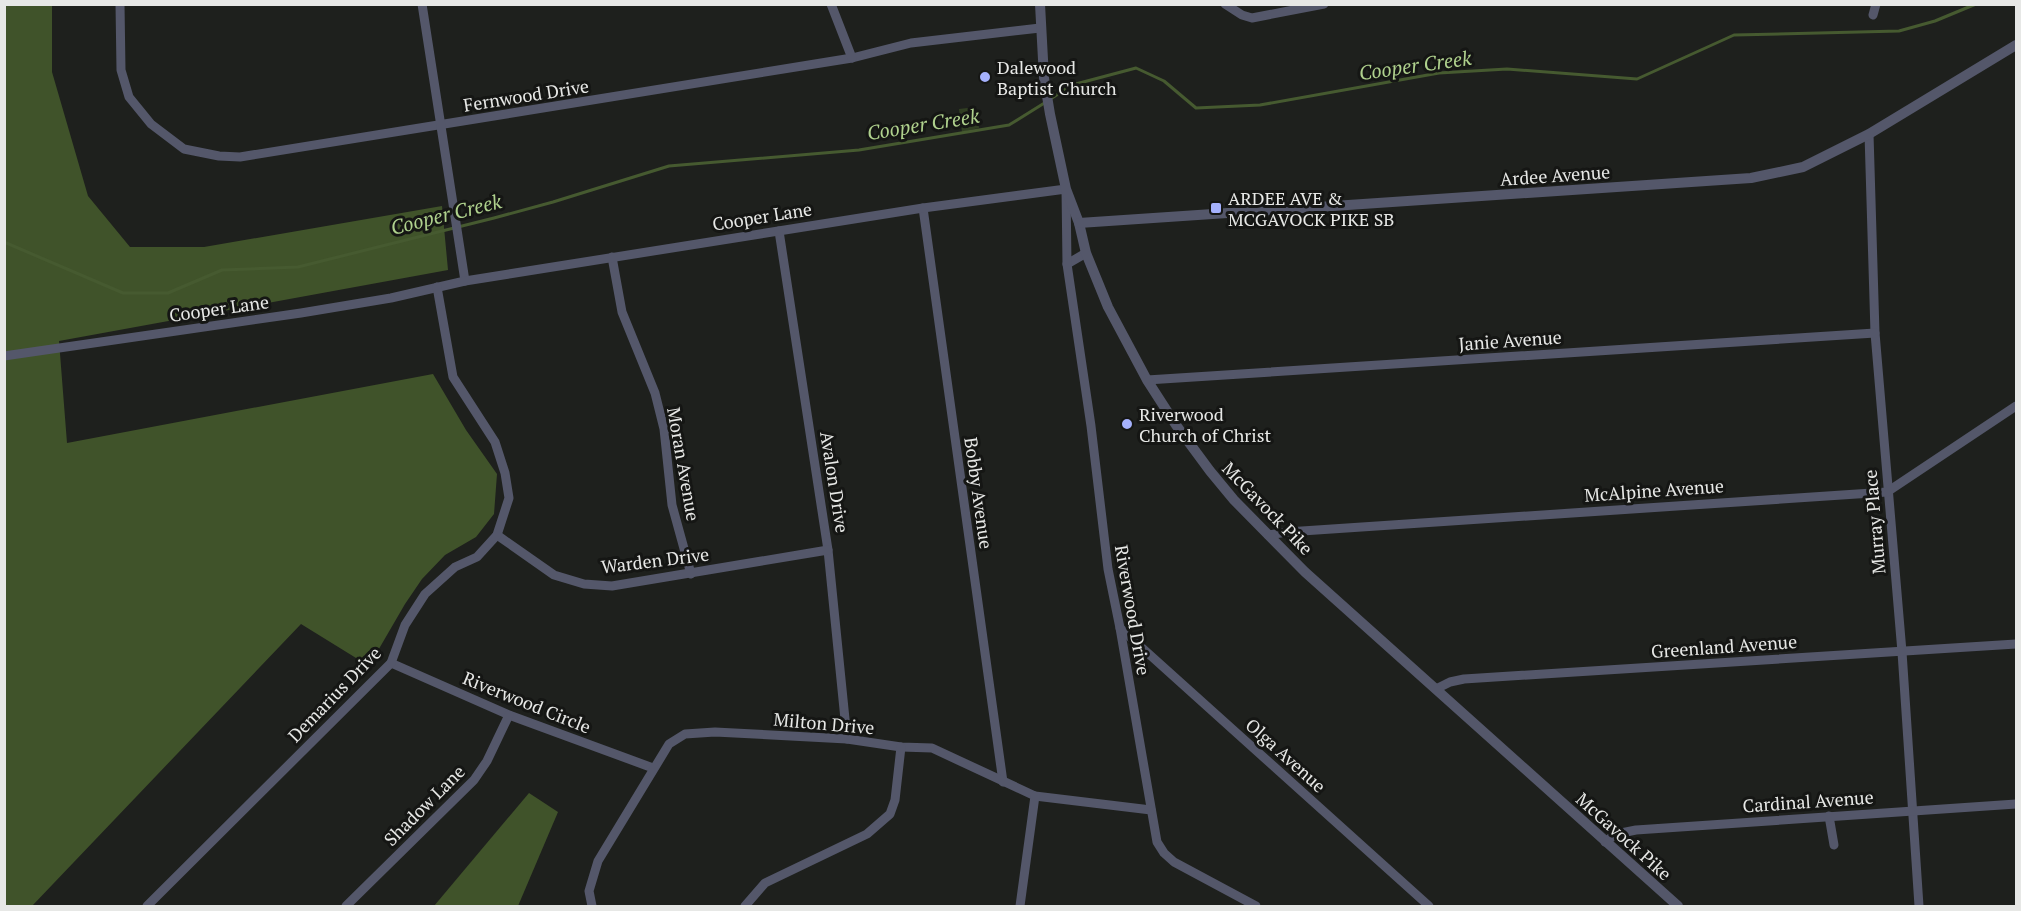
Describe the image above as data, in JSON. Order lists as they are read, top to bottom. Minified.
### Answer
{"streets":{"street":["Fernwood Drive","Ardee Avenue","Cooper Lane","Janie Avenue","Moran Avenue","Avalon Drive","McAlpine Avenue","Bobby Avenue","McGavock Pike","Murray Place","Warden Drive","Riverwood Drive","Greenland Avenue","Demarius Drive","Riverwood Circle","Milton Drive","Olga Avenue","Cardinal Avenue","Shadow Lane"]},"crossings":[["Fernwood Drive","McGavock Pike"],["Ardee Avenue","McGavock Pike"],["Ardee Avenue","Murray Place"],["Ardee Avenue","Riverwood Drive"],["Cooper Lane","Moran Avenue"],["Cooper Lane","Avalon Drive"],["Cooper Lane","Bobby Avenue"],["Cooper Lane","McGavock Pike"],["Cooper Lane","Riverwood Drive"],["Cooper Lane","Demarius Drive"],["Janie Avenue","McGavock Pike"],["Janie Avenue","Murray Place"],["Moran Avenue","Warden Drive"],["Avalon Drive","Warden Drive"],["Avalon Drive","Milton Drive"],["McAlpine Avenue","McGavock Pike"],["McAlpine Avenue","Murray Place"],["Bobby Avenue","Milton Drive"],["McGavock Pike","Riverwood Drive"],["McGavock Pike","Greenland Avenue"],["McGavock Pike","Cardinal Avenue"],["Murray Place","Greenland Avenue"],["Murray Place","Cardinal Avenue"],["Warden Drive","Demarius Drive"],["Riverwood Drive","Milton Drive"],["Riverwood Drive","Olga Avenue"],["Demarius Drive","Riverwood Circle"],["Riverwood Circle","Milton Drive"],["Riverwood Circle","Shadow Lane"]],"water":["Cooper Creek"],"places":{"other":["Dalewood Baptist Church","Riverwood Church of Christ"],"transit":["ARDEE AVE & MCGAVOCK PIKE SB"]}}
